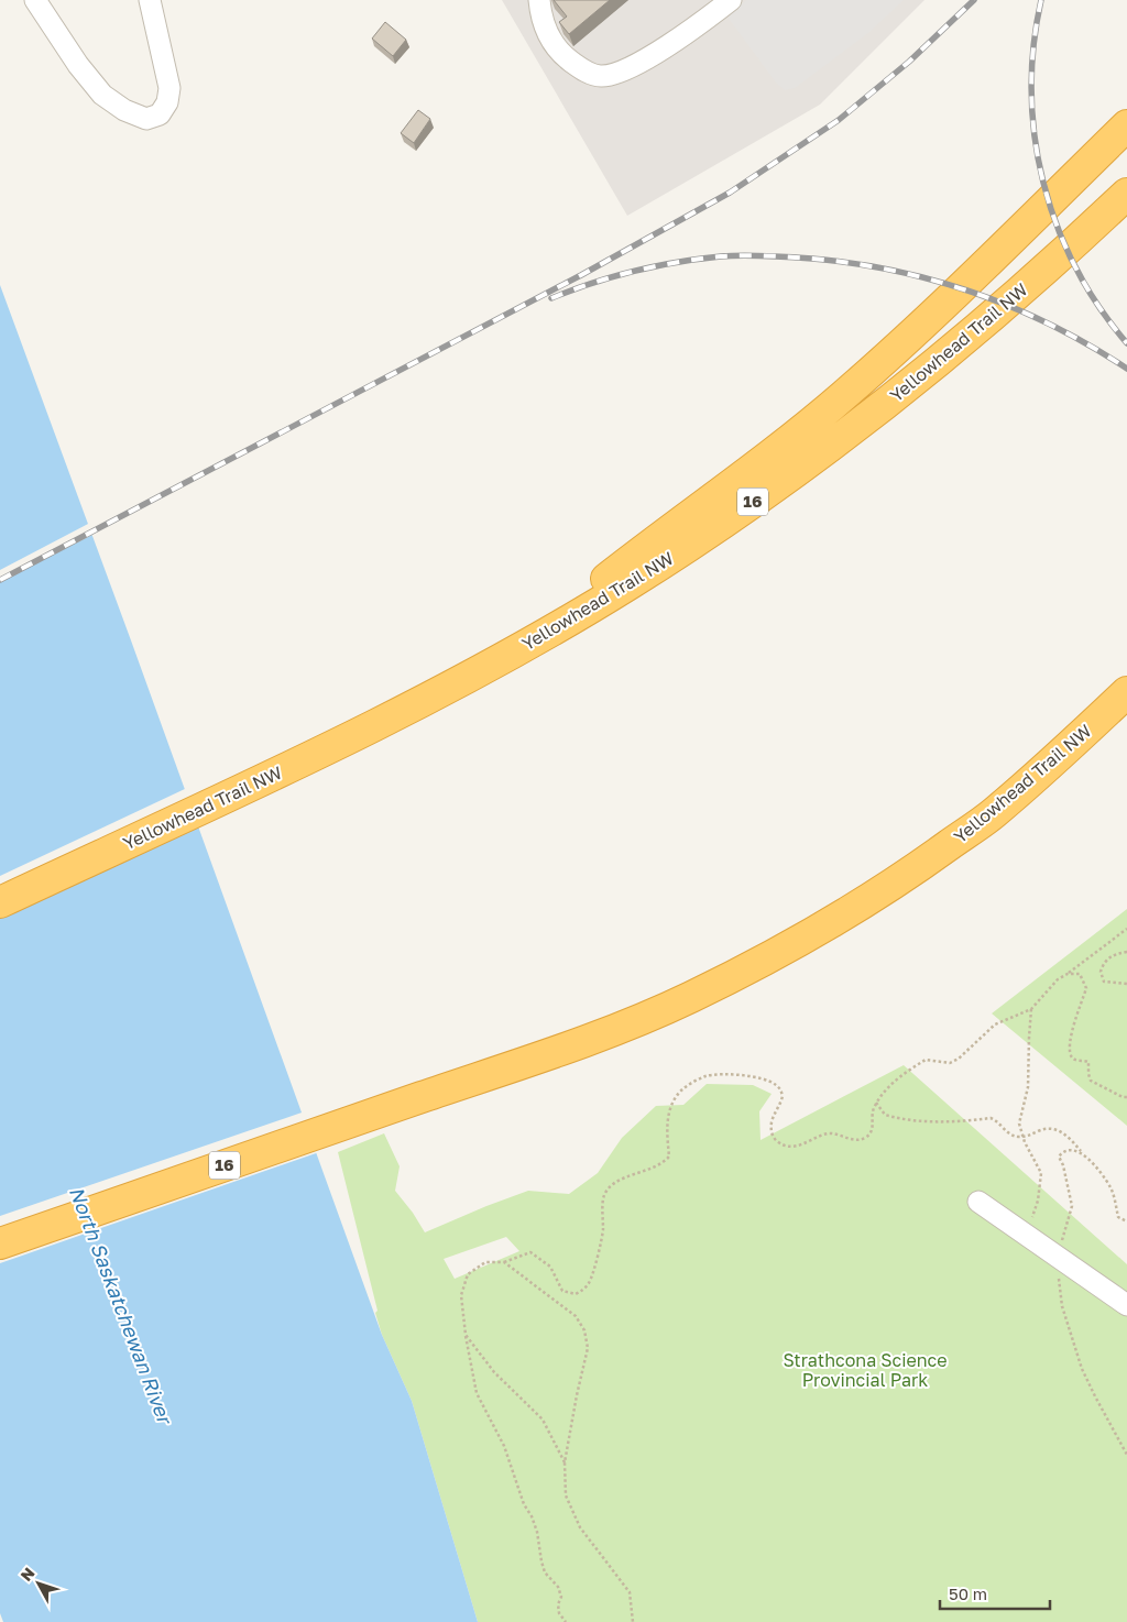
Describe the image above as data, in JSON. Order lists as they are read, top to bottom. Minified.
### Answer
{"streets":{"highway":["Yellowhead Trail NW","16"]},"water":["North Saskatchewan River"],"parks":["Strathcona Science Provincial Park"],"scale_bar":"50 m","north":"top left"}
